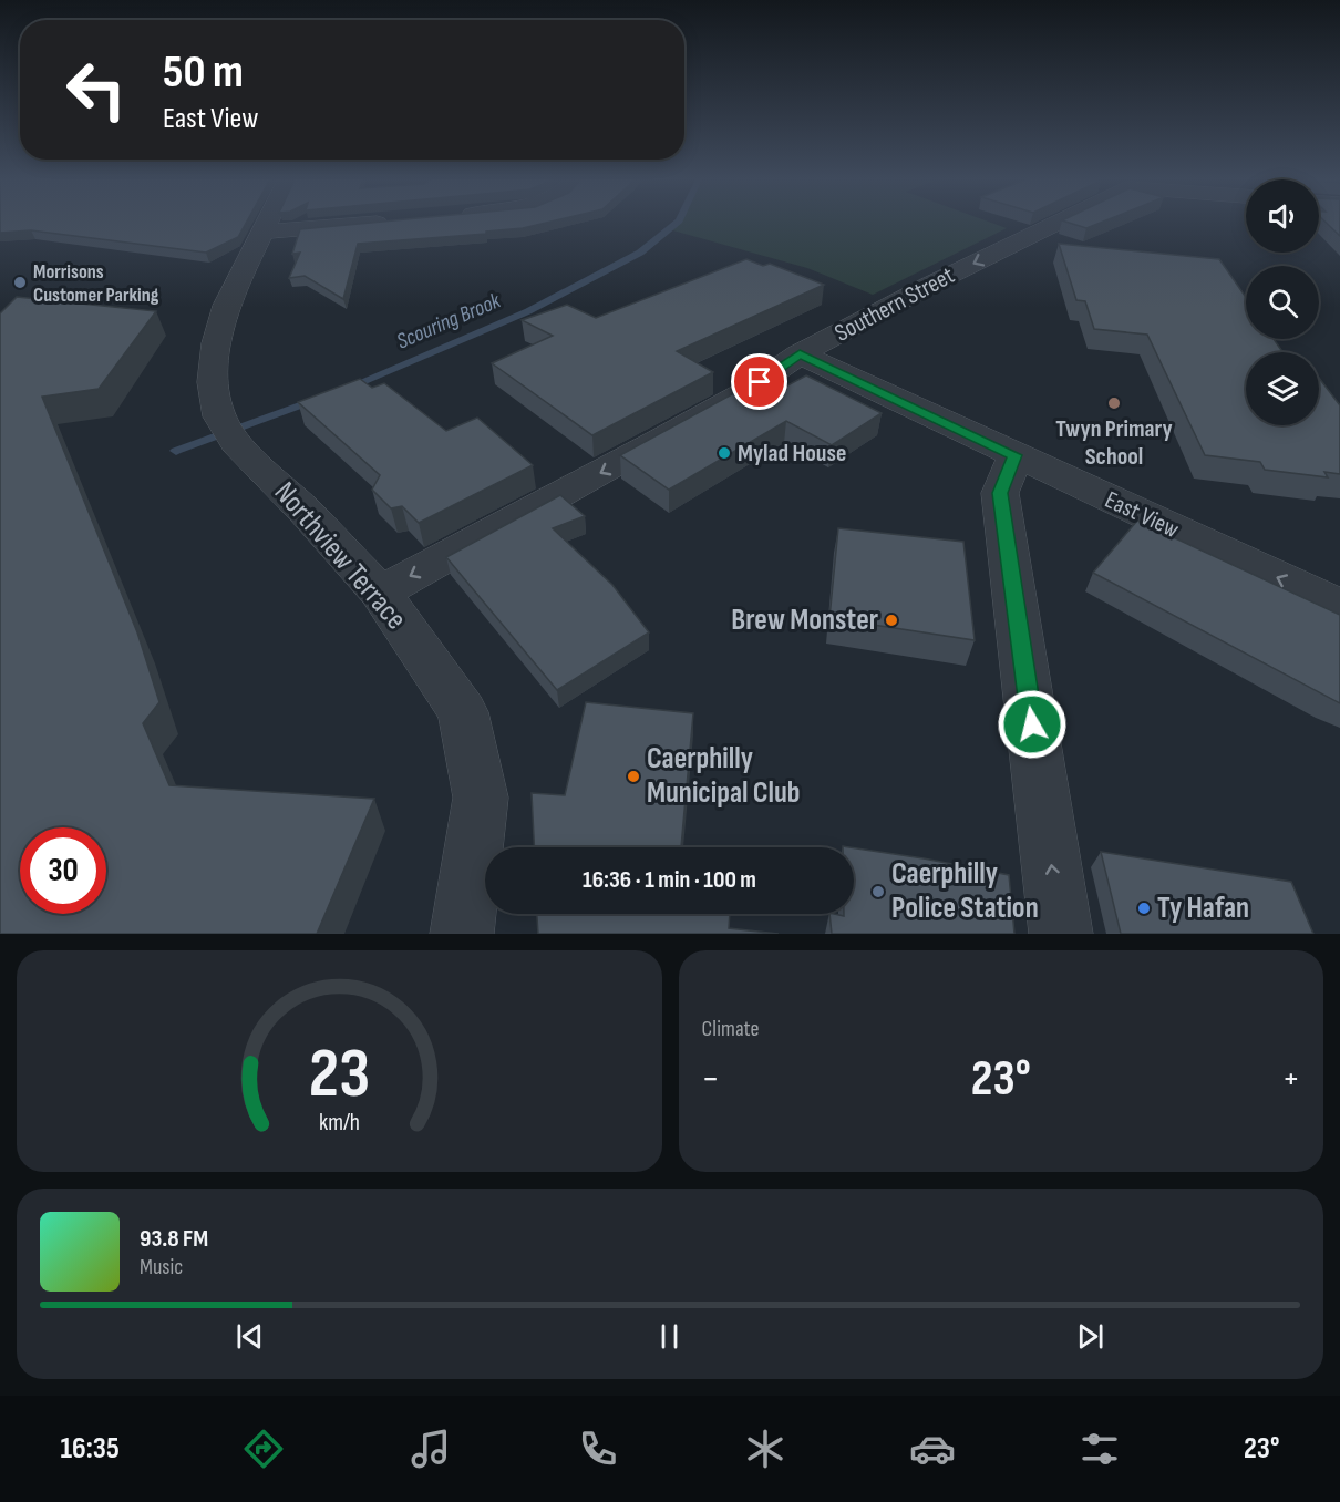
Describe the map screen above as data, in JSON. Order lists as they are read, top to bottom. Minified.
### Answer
{"streets":{"street":["Southern Street","East View","Northview Terrace"]},"crossings":[["Southern Street","East View"],["Southern Street","Northview Terrace"]],"one_way":["Southern Street","East View"],"water":["Scouring Brook"],"places":["Morrisons Customer Parking","Twyn Primary School","Mylad House","Brew Monster","Caerphilly Municipal Club","Caerphilly Police Station","Ty Hafan"],"page":{"turn":["50 m","East View"],"limit":"30","trip":"16:36 · 1 min · 100 m","tile":"Climate","heat":["−","23°","+"],"song":["93.8 FM","Music"],"tabs":["16:35","23°"],"gauge":["23","km/h"]}}
